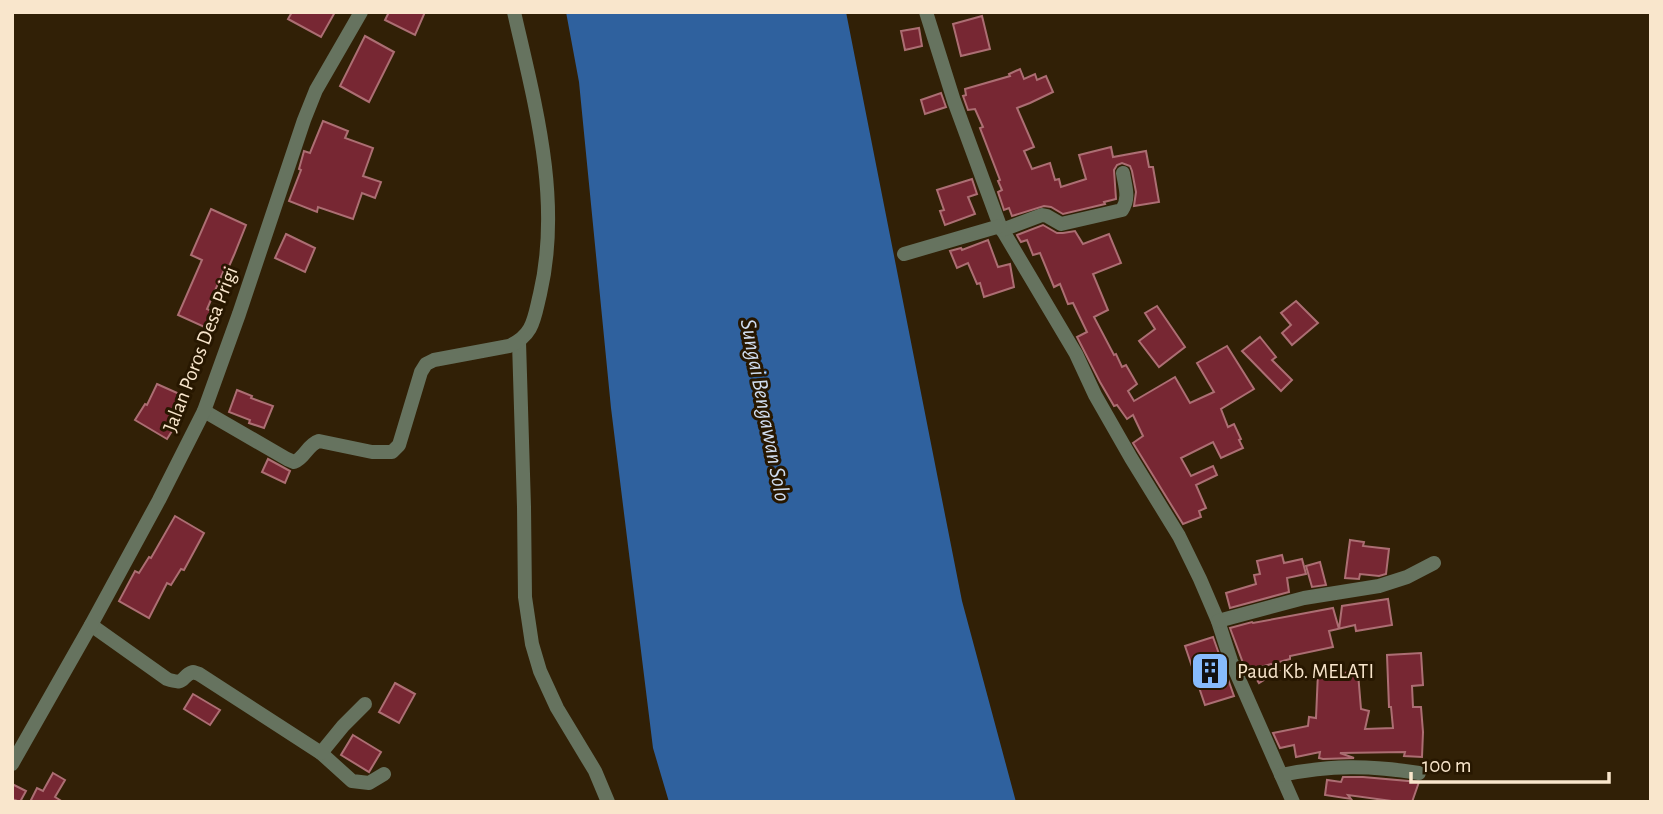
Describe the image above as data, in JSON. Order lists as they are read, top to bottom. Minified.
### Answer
{"streets":{"street":["Jalan Poros Desa Prigi"]},"water":["Sungai Bengawan Solo"],"places":{"building":["Paud Kb. MELATI"]},"scale_bar":"100 m"}
